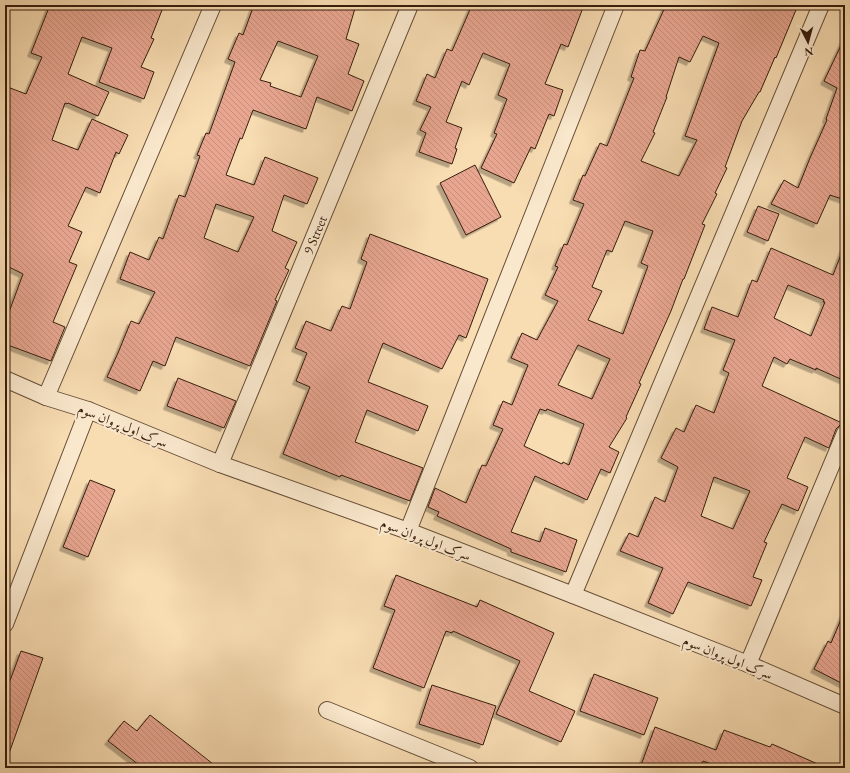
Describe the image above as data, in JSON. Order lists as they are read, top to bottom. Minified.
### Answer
{"streets":{"street":["9 Street","سرک اول پروان سوم"]},"crossings":[["9 Street","سرک اول پروان سوم"]],"north":"bottom"}
